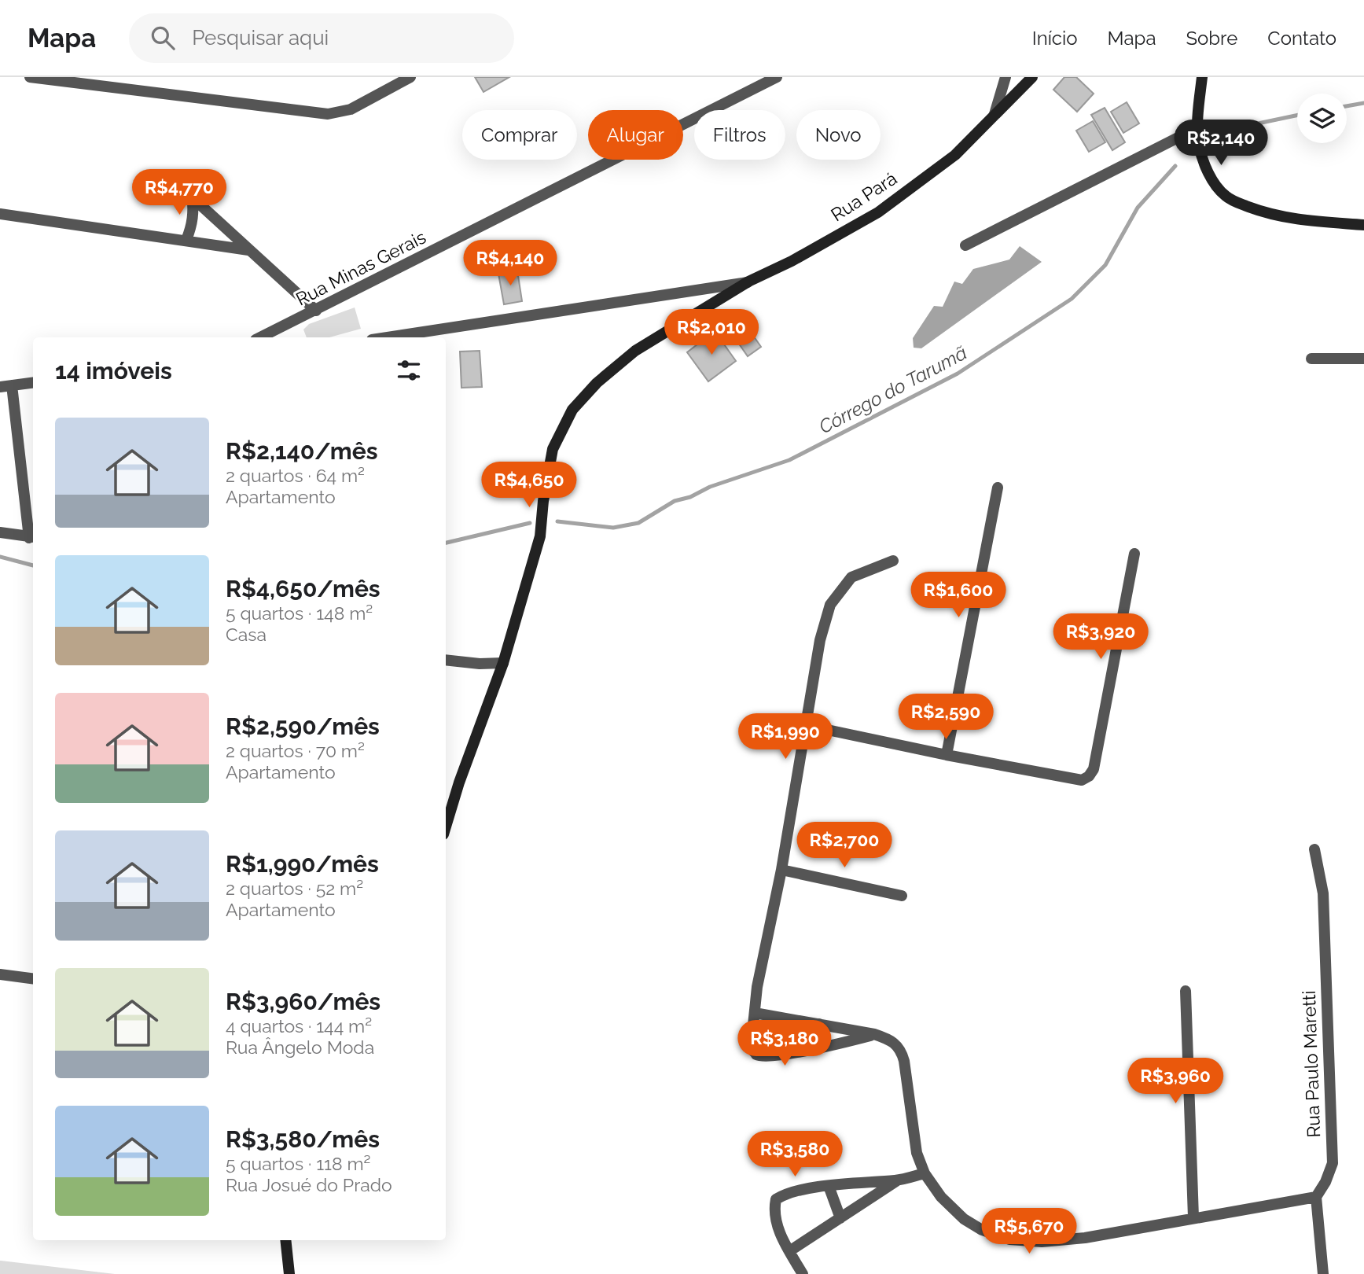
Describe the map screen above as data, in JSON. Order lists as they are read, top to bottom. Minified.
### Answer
{"streets":{"street":["Rua Pará","Rua Minas Gerais","Rua Paulo Maretti"]},"water":["Córrego do Tarumã"],"page":{"header":"Mapa","search":"Pesquisar aqui","nav":["Início","Mapa","Sobre","Contato"],"chip":["Comprar","Alugar","Filtros","Novo"],"price":["R$2,140","R$4,770","R$4,140","R$2,010","R$4,650","R$1,600","R$3,920","R$2,590","R$1,990","R$2,700","R$3,180","R$3,960","R$3,580","R$5,670"],"heading":"14 imóveis","list":[{"name":"R$2,140/mês","note":"2 quartos · 64 m² · Apartamento"},{"name":"R$4,650/mês","note":"5 quartos · 148 m² · Casa"},{"name":"R$2,590/mês","note":"2 quartos · 70 m² · Apartamento"},{"name":"R$1,990/mês","note":"2 quartos · 52 m² · Apartamento"},{"name":"R$3,960/mês","note":"4 quartos · 144 m² · Rua Ângelo Moda"},{"name":"R$3,580/mês","note":"5 quartos · 118 m² · Rua Josué do Prado"}]}}
